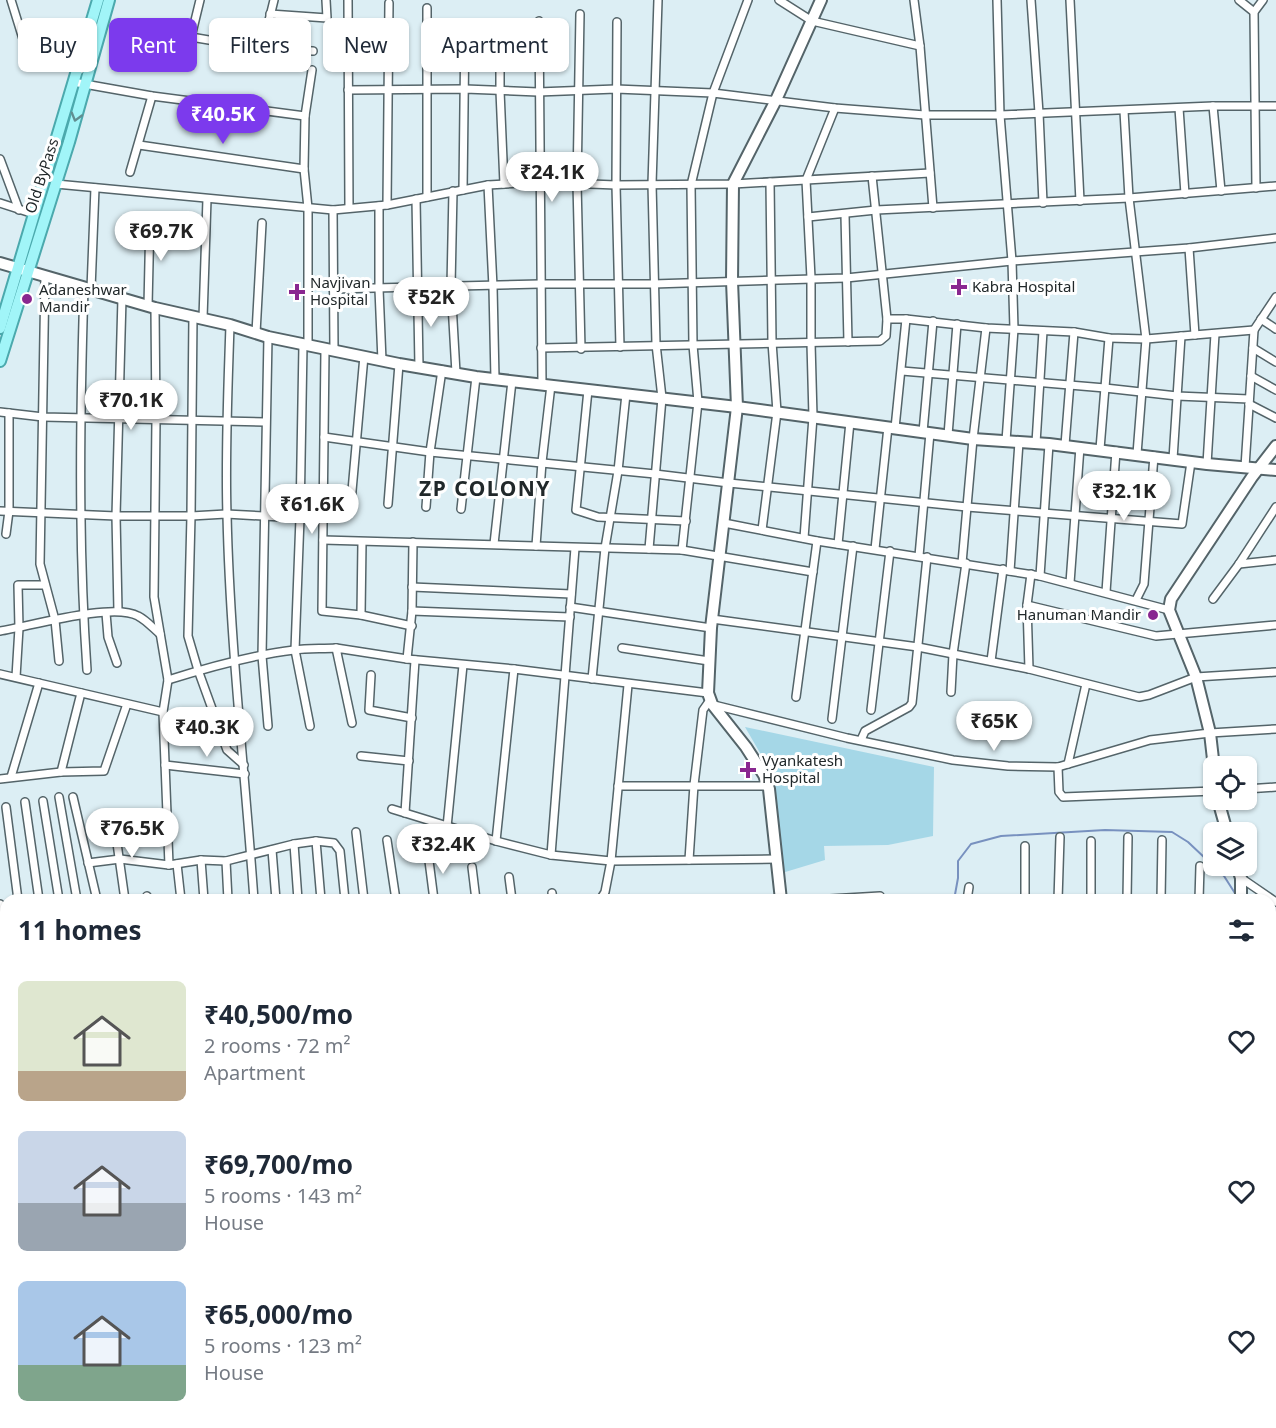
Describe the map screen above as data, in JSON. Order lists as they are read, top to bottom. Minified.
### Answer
{"streets":{"main road":["Old ByPass"]},"districts":["ZP COLONY"],"places":{"health":["Kabra Hospital","Navjivan Hospital","Vyankatesh Hospital"],"other":["Adaneshwar Mandir","Hanuman Mandir"]},"page":{"chip":["Buy","Rent","Filters","New","Apartment"],"price":["₹40.5K","₹24.1K","₹69.7K","₹52K","₹70.1K","₹32.1K","₹61.6K","₹65K","₹40.3K","₹76.5K","₹32.4K"],"heading":"11 homes","list":[{"name":"₹40,500/mo","note":"2 rooms · 72 m² · Apartment"},{"name":"₹69,700/mo","note":"5 rooms · 143 m² · House"},{"name":"₹65,000/mo","note":"5 rooms · 123 m² · House"}]}}
